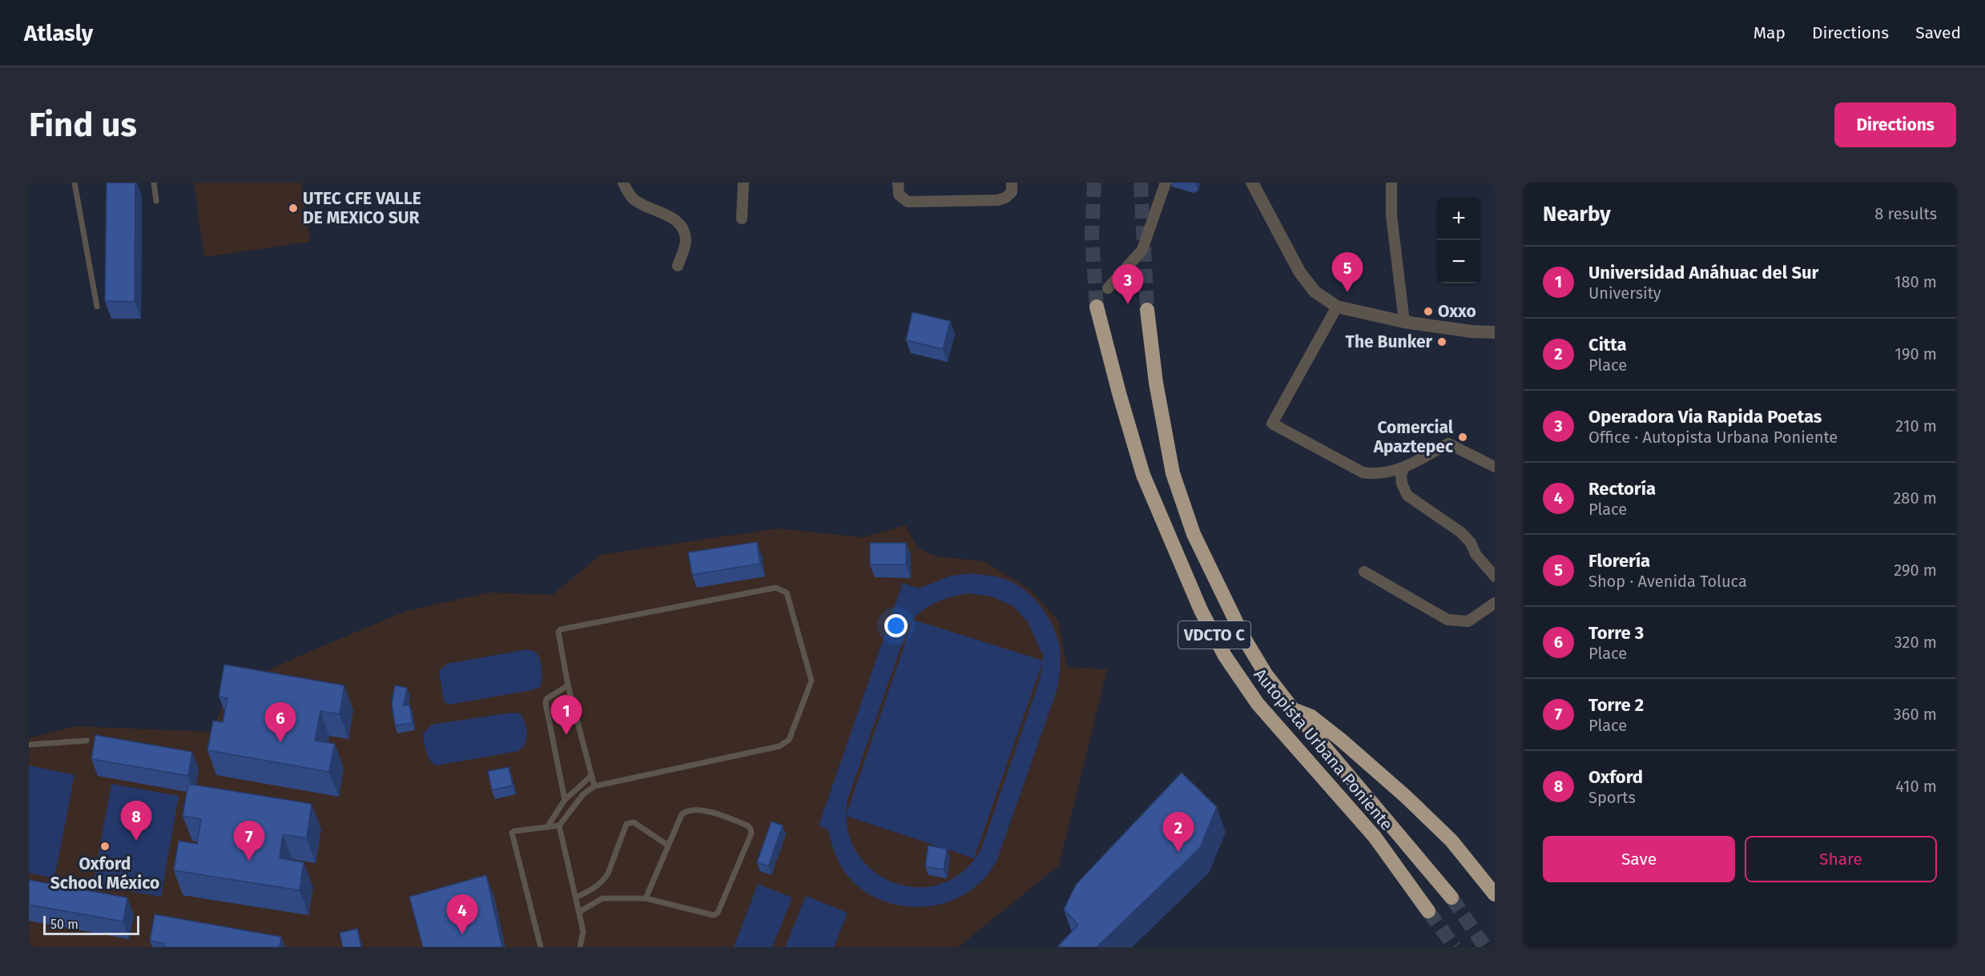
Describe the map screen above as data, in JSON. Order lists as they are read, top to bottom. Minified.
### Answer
{"streets":{"highway":["VDCTO C","Autopista Urbana Poniente"]},"places":["UTEC CFE VALLE DE MEXICO SUR","Oxxo","The Bunker","Comercial Apaztepec","Oxford School México"],"scale_bar":"50 m","page":{"header":"Atlasly","nav":["Map","Directions","Saved"],"buttons":["Directions",["Save","Share"]],"title":"Find us","heading":["Nearby","8 results"],"map_buttons":["+","−"],"list":[{"mark":"1","name":"Universidad Anáhuac del Sur","note":"University","value":"180 m"},{"mark":"2","name":"Citta","note":"Place","value":"190 m"},{"mark":"3","name":"Operadora Via Rapida Poetas","note":"Office · Autopista Urbana Poniente","value":"210 m"},{"mark":"4","name":"Rectoría","note":"Place","value":"280 m"},{"mark":"5","name":"Florería","note":"Shop · Avenida Toluca","value":"290 m"},{"mark":"6","name":"Torre 3","note":"Place","value":"320 m"},{"mark":"7","name":"Torre 2","note":"Place","value":"360 m"},{"mark":"8","name":"Oxford","note":"Sports","value":"410 m"}],"pins":["5","3","1","6","8","2","7","4"],"scale":"50 m"}}
